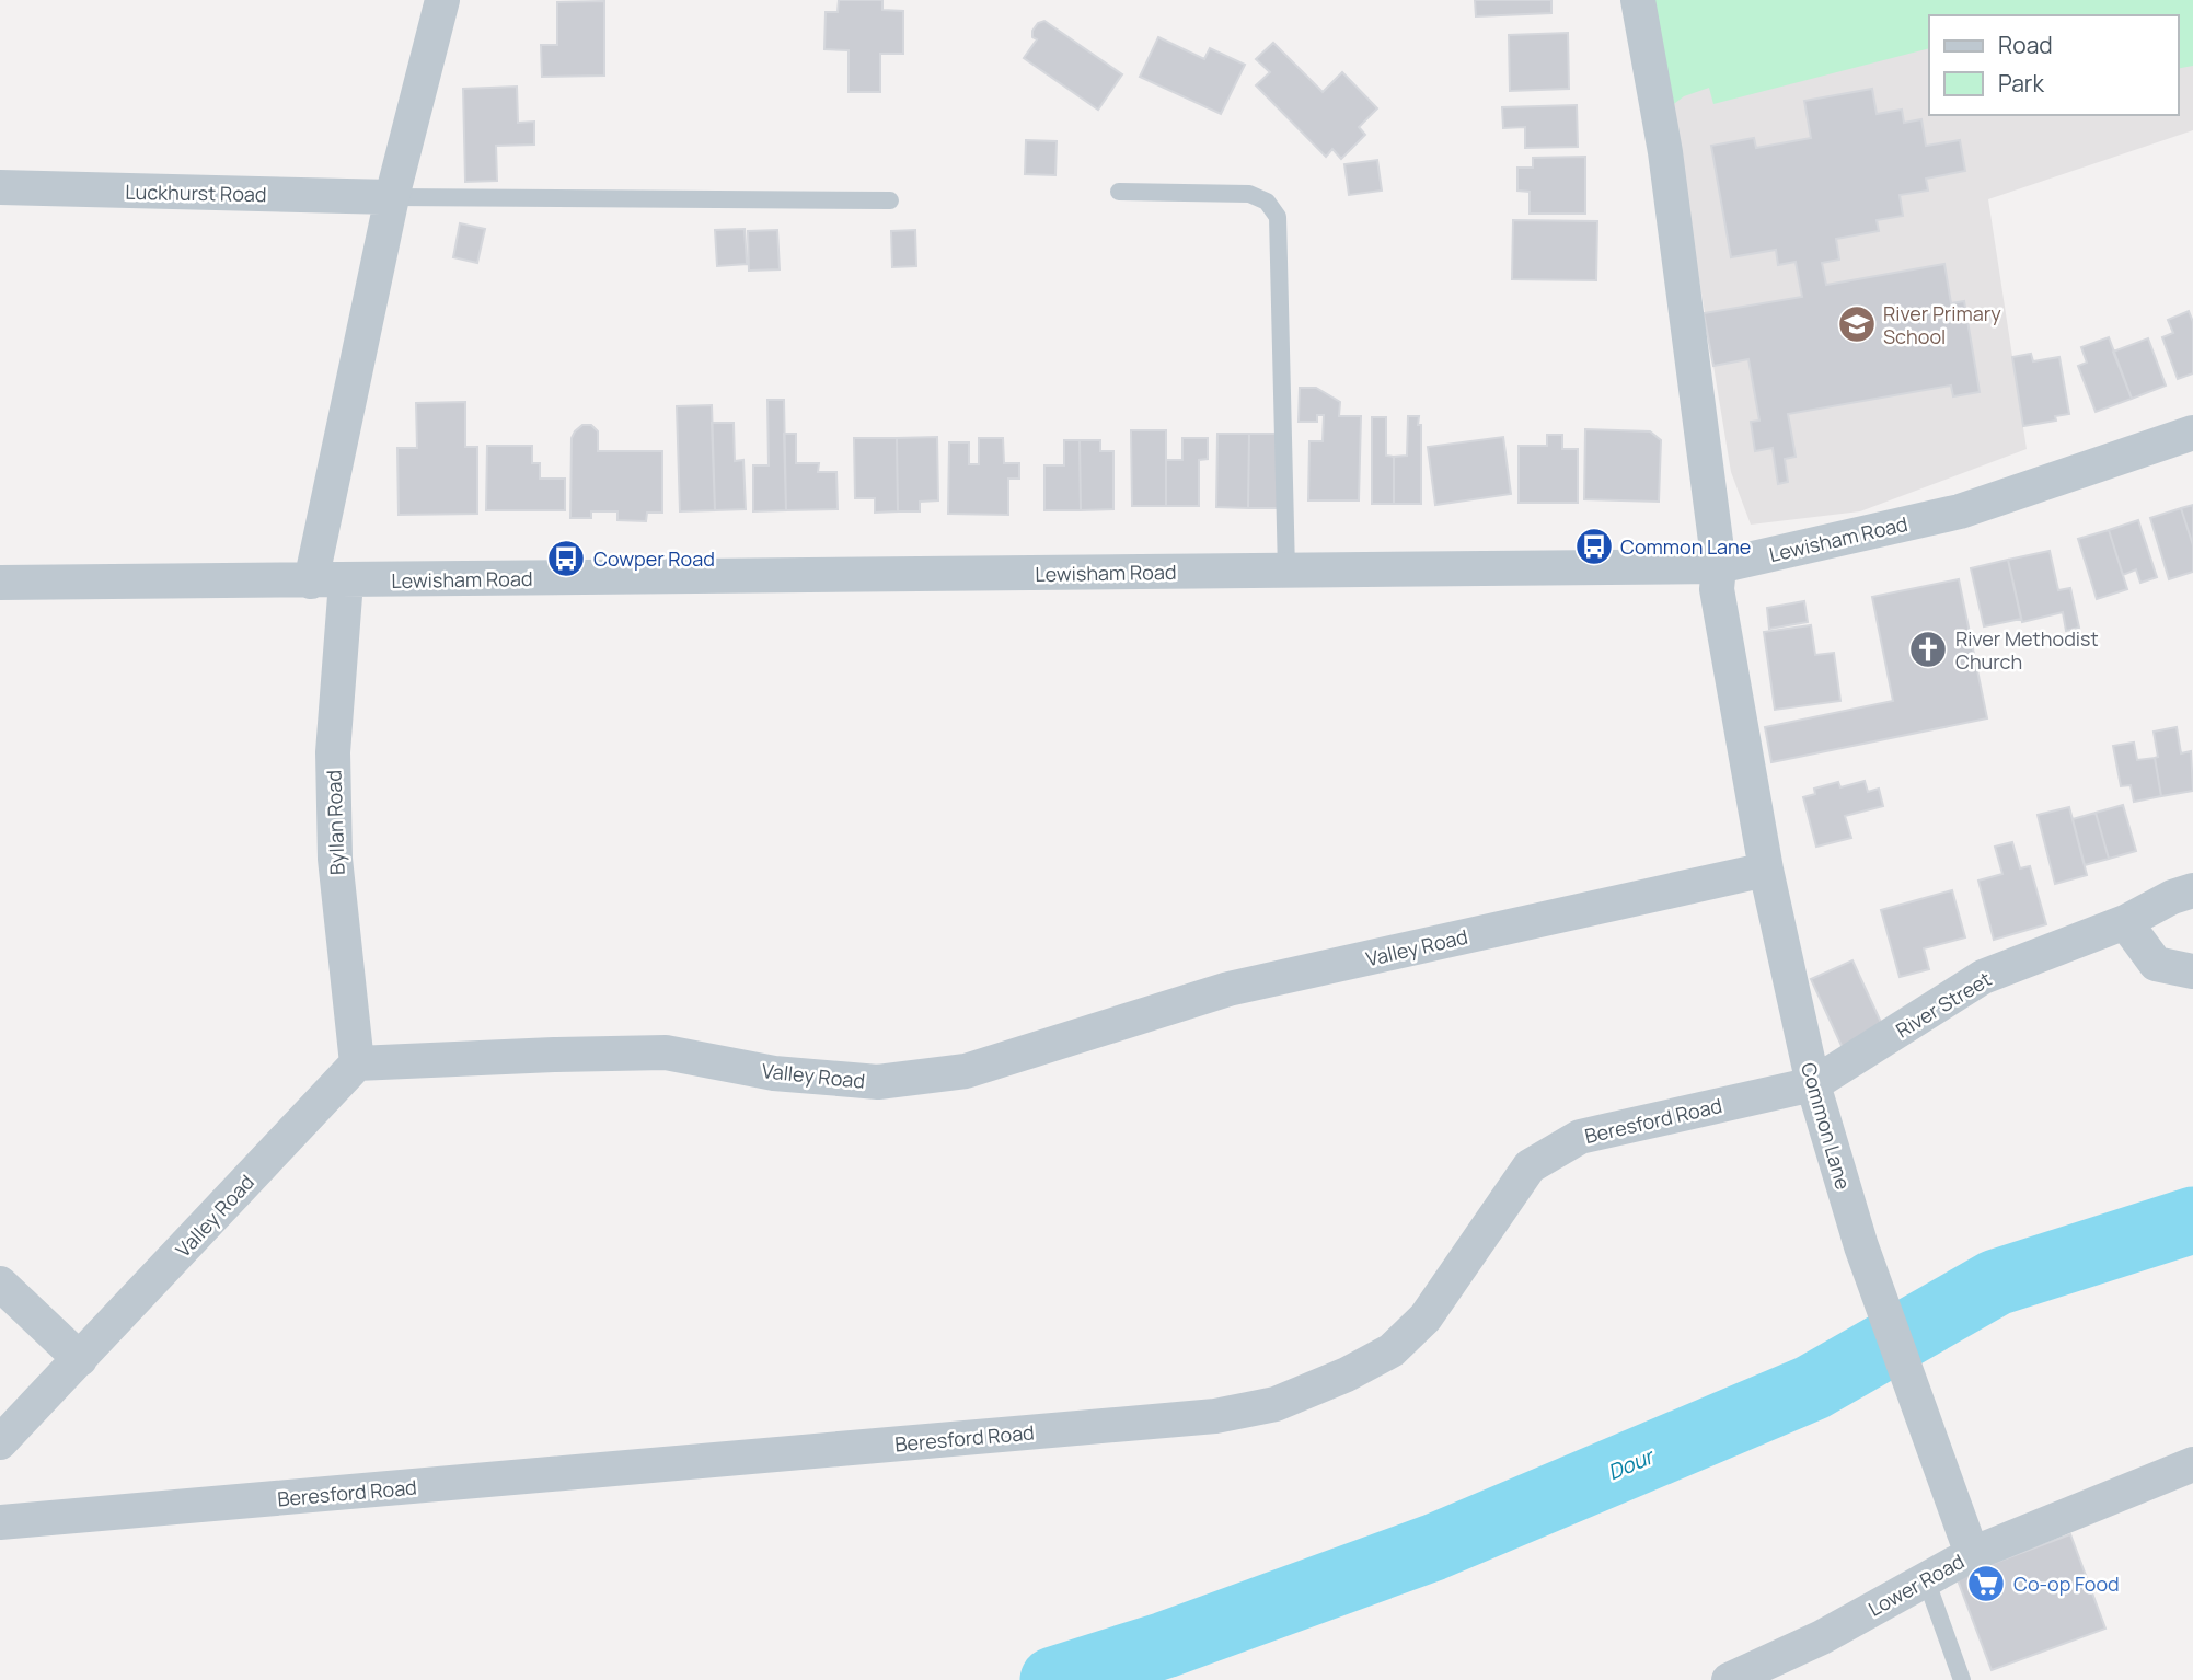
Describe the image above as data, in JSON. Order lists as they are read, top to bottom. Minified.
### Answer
{"streets":{"street":["Luckhurst Road","Lewisham Road","Byllan Road","Valley Road","River Street","Beresford Road","Common Lane","Lower Road"]},"crossings":[["Lewisham Road","Byllan Road"],["Lewisham Road","Common Lane"],["Byllan Road","Valley Road"],["Valley Road","Common Lane"],["River Street","Beresford Road"],["River Street","Common Lane"],["Beresford Road","Common Lane"],["Common Lane","Lower Road"]],"water":["Dour"],"places":{"school or university":["River Primary School"],"bus stop":["Common Lane","Cowper Road"],"church":["River Methodist Church"],"supermarket":["Co-op Food"]},"legend":["Road","Park"]}
